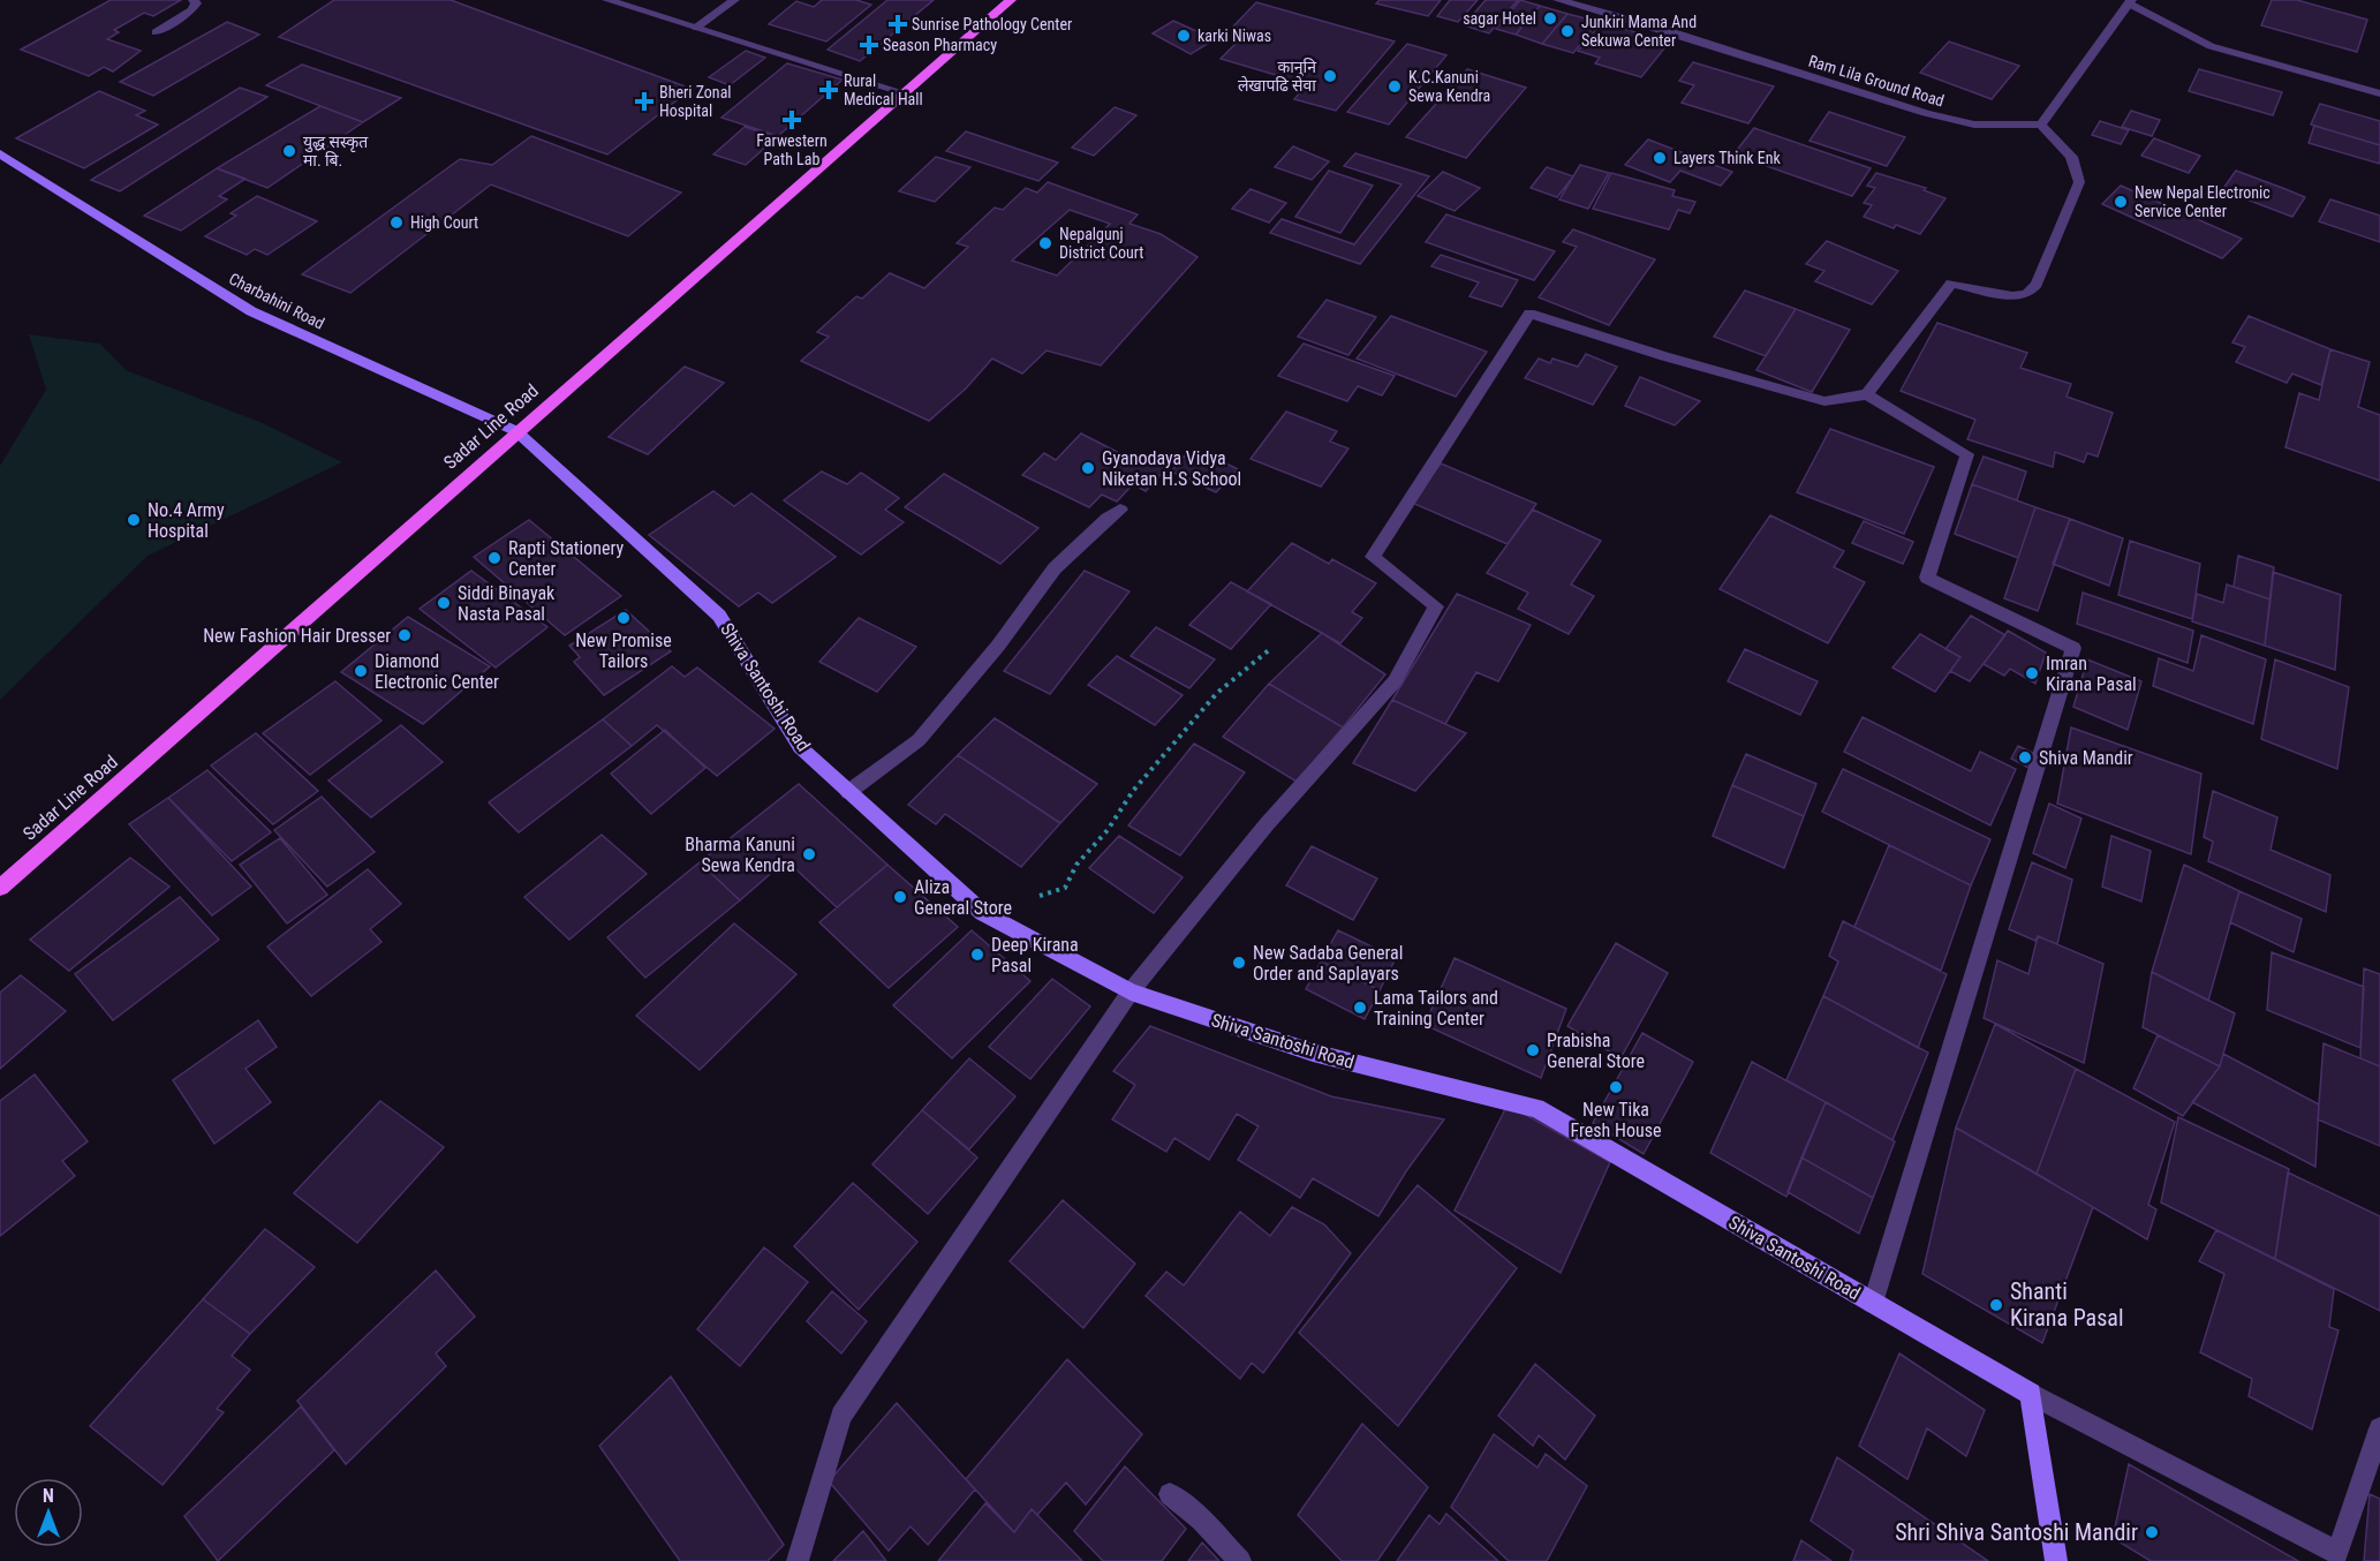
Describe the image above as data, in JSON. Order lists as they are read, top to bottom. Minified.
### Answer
{"streets":{"main road":["Charbahini Road","Sadar Line Road","Shiva Santoshi Road"],"street":["Ram Lila Ground Road"]},"crossings":[["Charbahini Road","Sadar Line Road"],["Charbahini Road","Shiva Santoshi Road"],["Sadar Line Road","Shiva Santoshi Road"]],"places":{"other":["sagar Hotel","Junkiri Mama And Sekuwa Center","karki Niwas","कानुनि लेखापढि सेवा","K.C.Kanuni Sewa Kendra","युद्ध सस्कृत मा. बि.","Layers Think Enk","New Nepal Electronic Service Center","High Court","Nepalgunj District Court","Gyanodaya Vidya Niketan H.S School","No.4 Army Hospital","Rapti Stationery Center","Siddi Binayak Nasta Pasal","New Promise Tailors","New Fashion Hair Dresser","Diamond Electronic Center","Imran Kirana Pasal","Shiva Mandir","Bharma Kanuni Sewa Kendra","Aliza General Store","Deep Kirana Pasal","New Sadaba General Order and Saplayars","Lama Tailors and Training Center","Prabisha General Store","New Tika Fresh House","Shanti Kirana Pasal","Shri Shiva Santoshi Mandir"],"health":["Sunrise Pathology Center","Season Pharmacy","Rural Medical Hall","Bheri Zonal Hospital","Farwestern Path Lab"]},"north":"top"}
